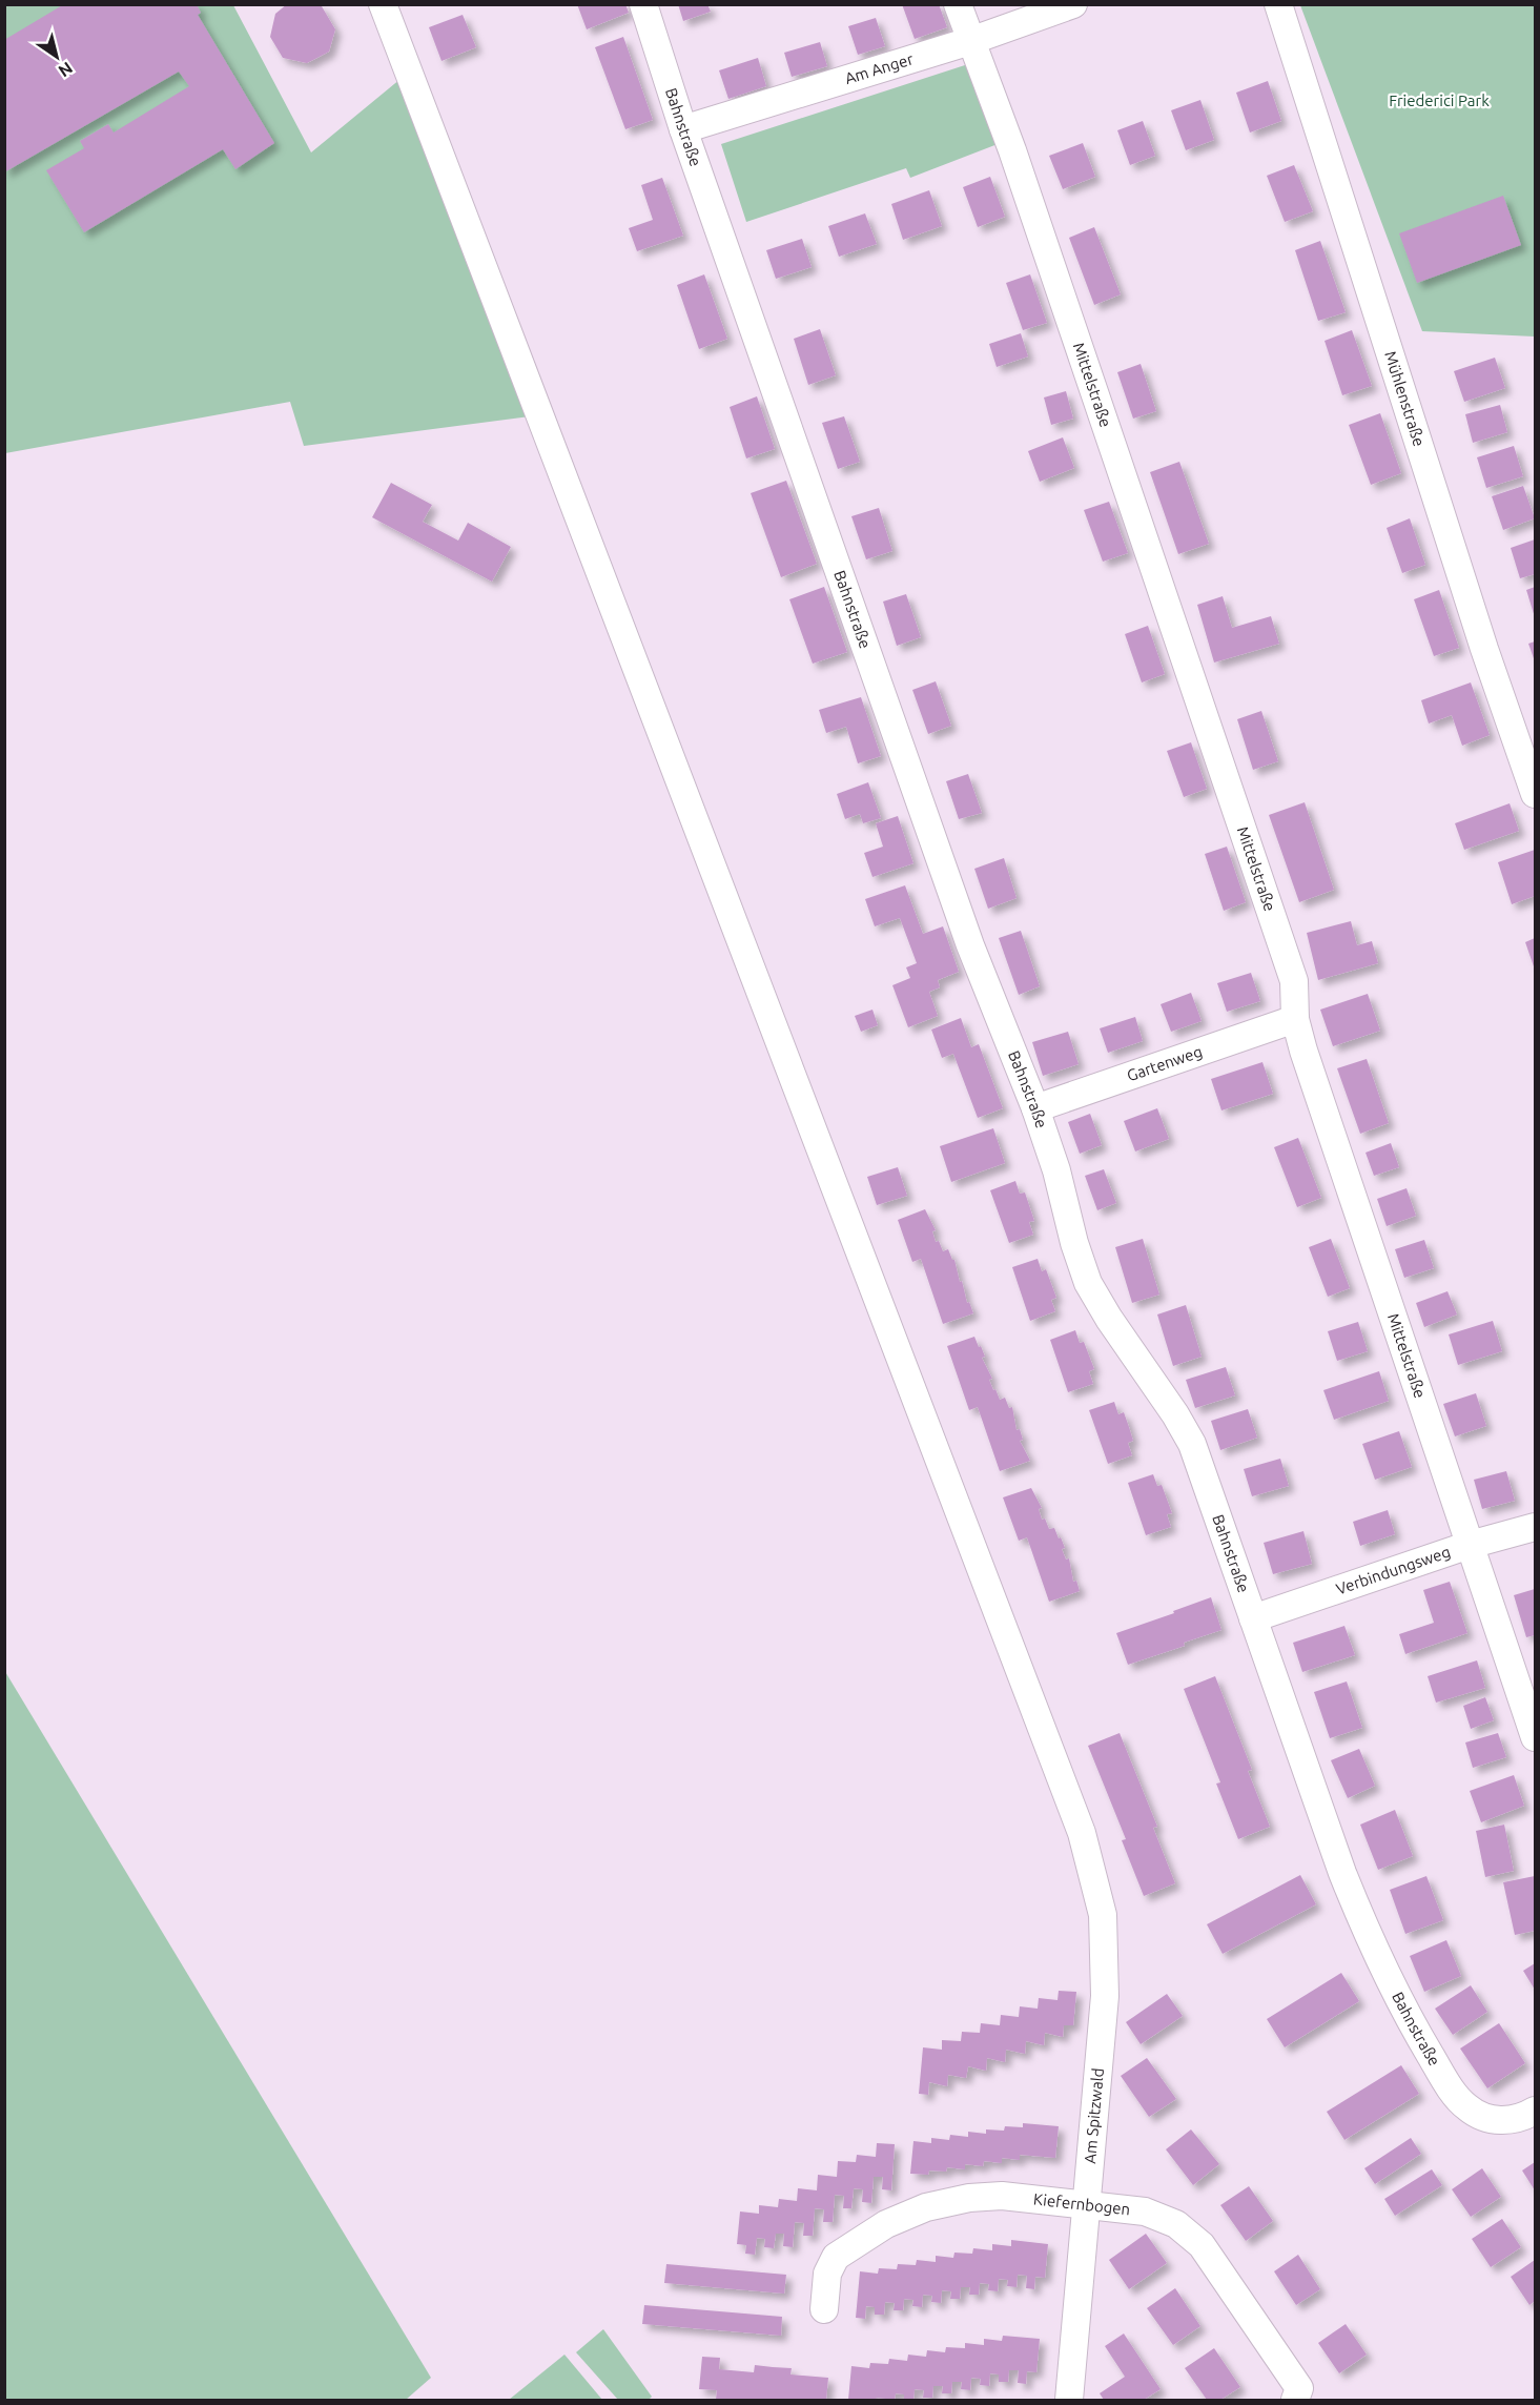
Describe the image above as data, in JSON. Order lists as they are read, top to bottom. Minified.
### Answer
{"streets":{"street":["Am Anger","Bahnstraße","Mittelstraße","Mühlenstraße","Gartenweg","Verbindungsweg","Am Spitzwald","Kiefernbogen"]},"crossings":[["Am Anger","Bahnstraße"],["Am Anger","Mittelstraße"],["Bahnstraße","Gartenweg"],["Bahnstraße","Verbindungsweg"],["Mittelstraße","Gartenweg"],["Mittelstraße","Verbindungsweg"],["Am Spitzwald","Kiefernbogen"]],"parks":["Friederici Park"],"north":"bottom right"}
